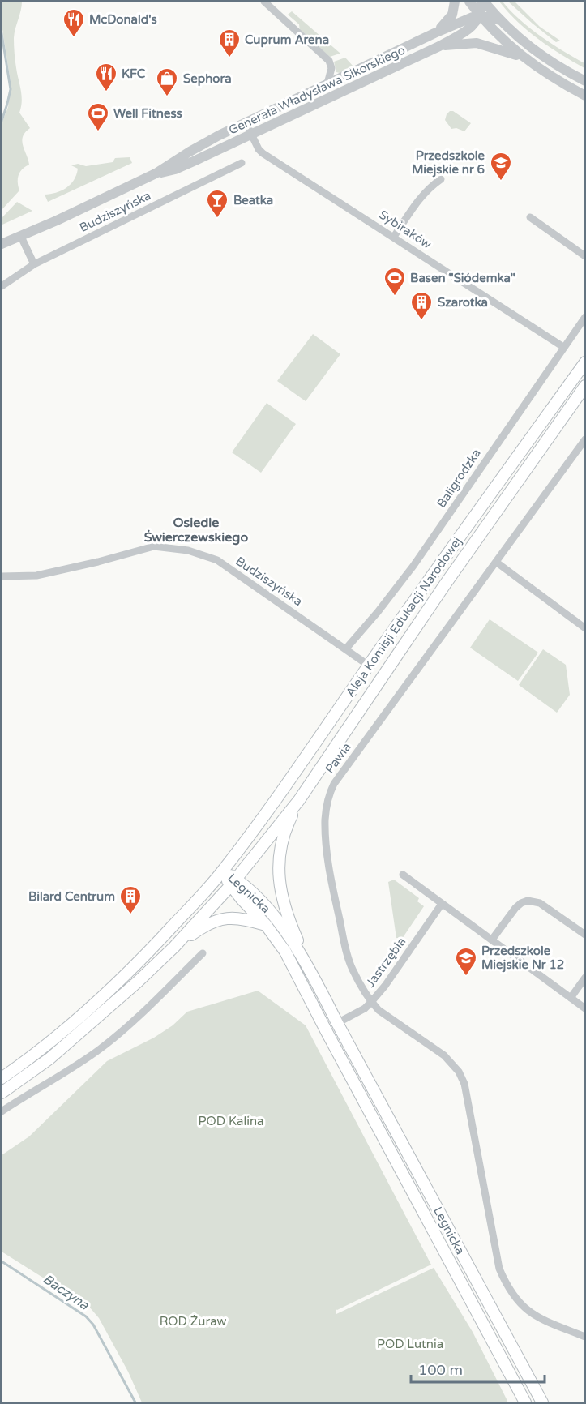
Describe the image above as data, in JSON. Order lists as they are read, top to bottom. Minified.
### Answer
{"streets":{"main road":["Aleja Komisji Edukacji Narodowej","Legnicka"],"street":["Generała Władysława Sikorskiego","Budziszyńska","Sybiraków","Baligrodzka","Pawia","Jastrzębia"]},"crossings":[["Generała Władysława Sikorskiego","Sybiraków"],["Budziszyńska","Baligrodzka"],["Budziszyńska","Aleja Komisji Edukacji Narodowej"],["Sybiraków","Baligrodzka"],["Aleja Komisji Edukacji Narodowej","Legnicka"],["Pawia","Jastrzębia"],["Legnicka","Jastrzębia"]],"districts":["Osiedle Świerczewskiego"],"water":["Baczyna"],"parks":["POD Kalina","ROD Żuraw","POD Lutnia"],"places":{"restaurant":["McDonald's","KFC"],"building":["Cuprum Arena","Szarotka","Bilard Centrum"],"shop":["Sephora"],"sports":["Well Fitness","Basen \"Siódemka\""],"school or university":["Przedszkole Miejskie nr 6","Przedszkole Miejskie Nr 12"],"bar":["Beatka"]},"scale_bar":"100 m"}
